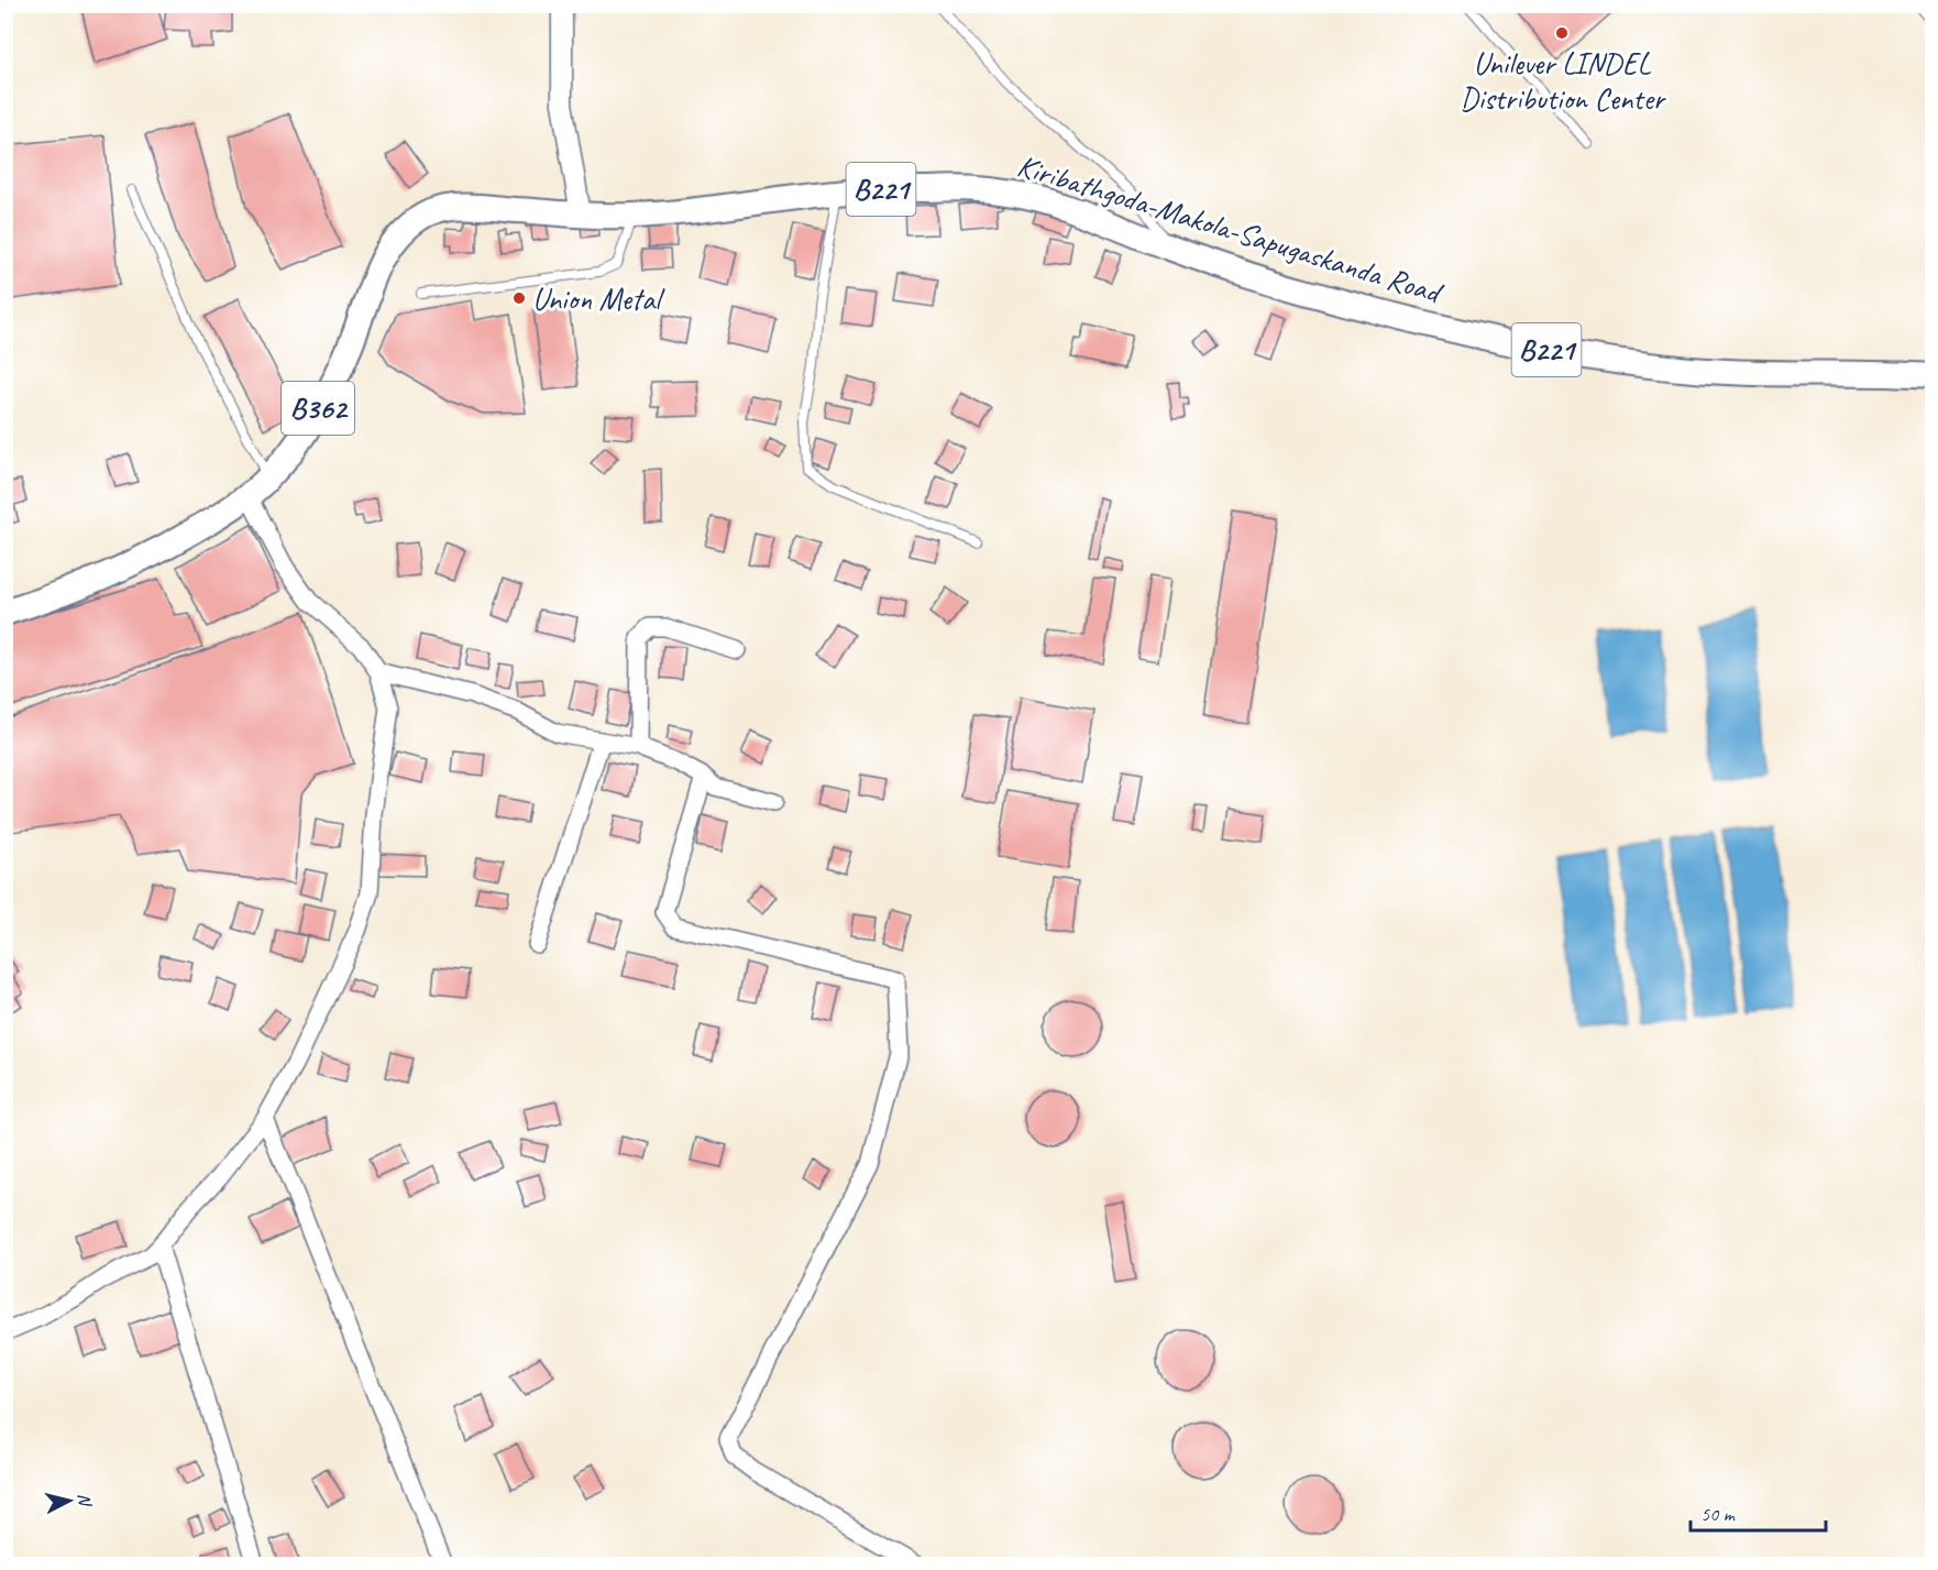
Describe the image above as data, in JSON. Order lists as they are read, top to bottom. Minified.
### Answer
{"streets":{"main road":["B221","Kiribathgoda-Makola-Sapugaskanda Road","B362"]},"crossings":[["Kiribathgoda-Makola-Sapugaskanda Road","B362"]],"places":["Unilever LINDEL Distribution Center","Union Metal"],"scale_bar":"50 m","north":"right"}
